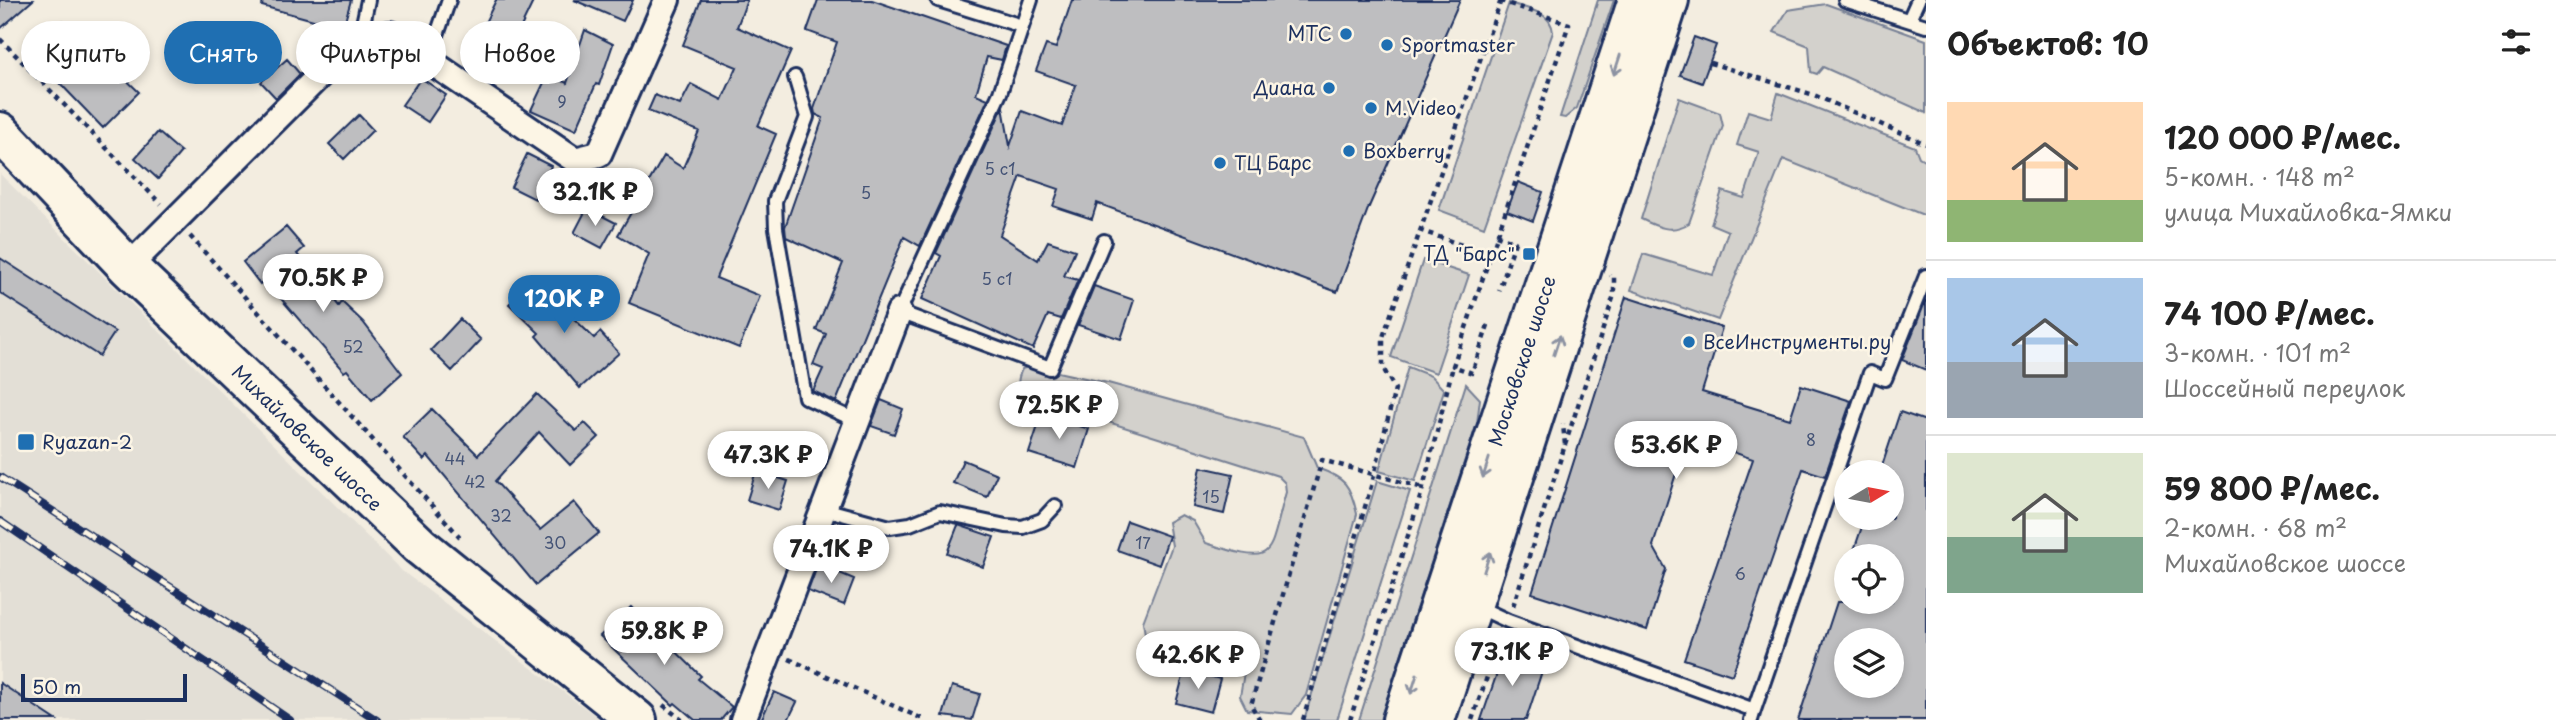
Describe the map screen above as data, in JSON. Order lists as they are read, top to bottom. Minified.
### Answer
{"streets":{"main road":["Московское шоссе","Михайловское шоссе"]},"places":{"other":["МТС","Sportmaster","Диана","M.Video","Boxberry","ТЦ Барс","ВсеИнструменты.ру"],"transit":["ТД \"Барс\"","Ryazan-2"]},"house_numbers":["9","5 с1","5","5 с1","52","8","44","42","15","32","30","17","6"],"scale_bar":"50 m","north":"right","page":{"heading":"Объектов: 10","chip":["Купить","Снять","Фильтры","Новое"],"list":[{"name":"120 000 ₽/мес.","note":"5-комн. · 148 m² · улица Михайловка-Ямки"},{"name":"74 100 ₽/мес.","note":"3-комн. · 101 m² · Шоссейный переулок"},{"name":"59 800 ₽/мес.","note":"2-комн. · 68 m² · Михайловское шоссе"}],"price":["32.1K ₽","70.5K ₽","120K ₽","72.5K ₽","53.6K ₽","47.3K ₽","74.1K ₽","59.8K ₽","73.1K ₽","42.6K ₽"],"scale":"50 m"}}
